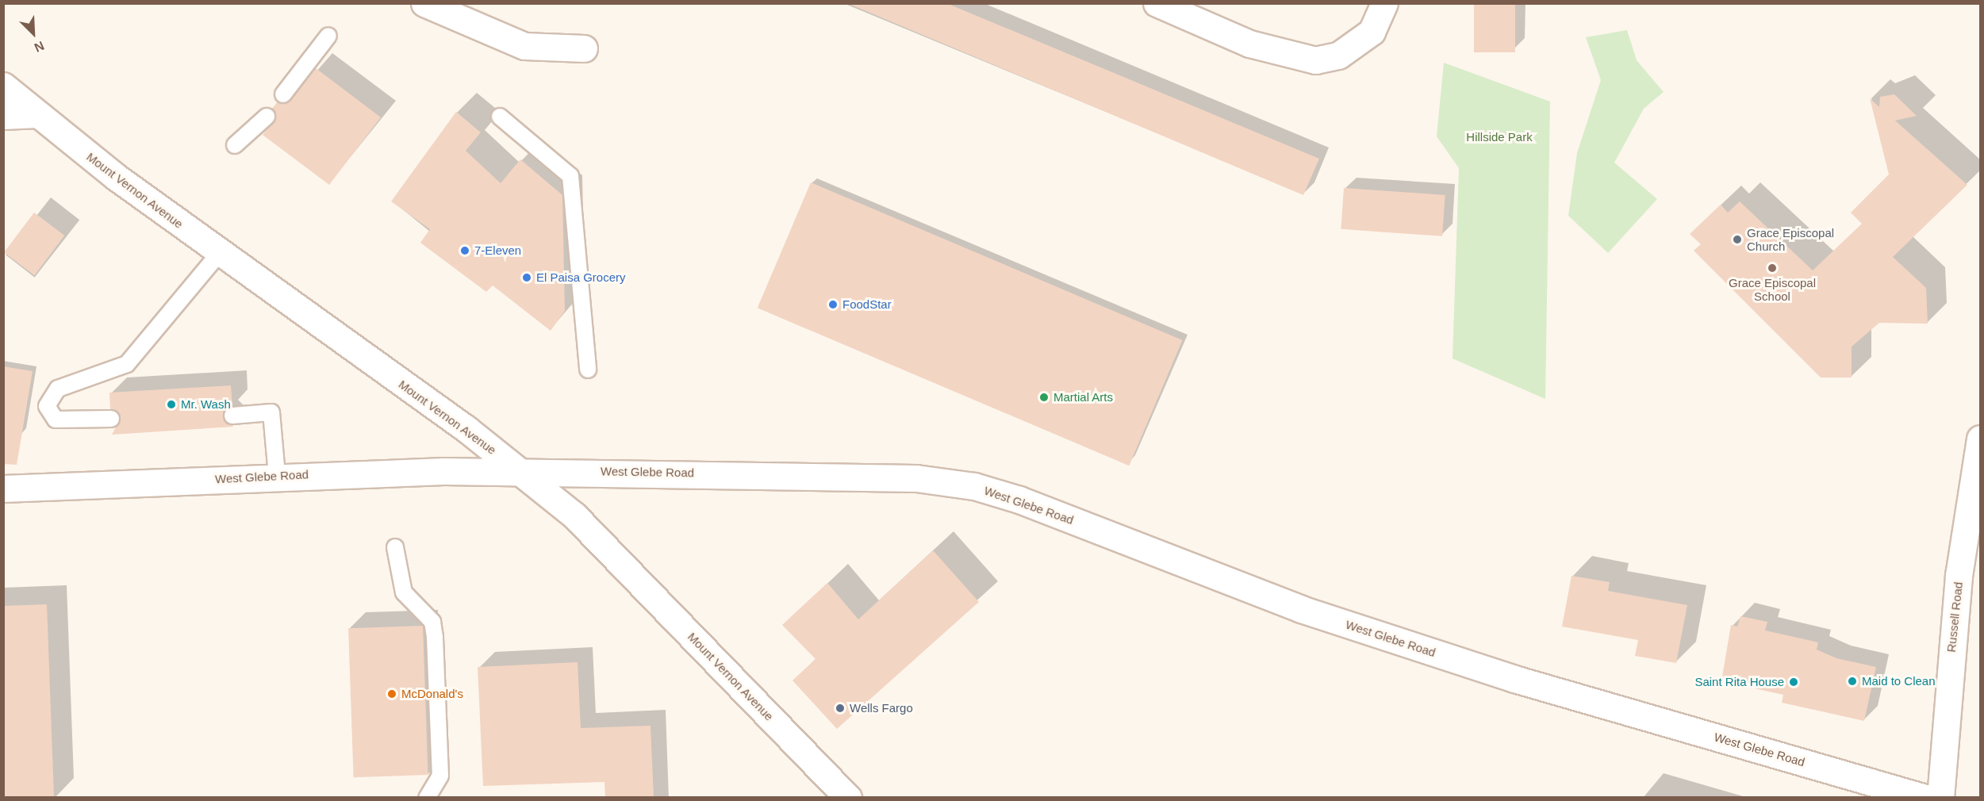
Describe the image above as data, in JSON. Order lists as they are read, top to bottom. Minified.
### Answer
{"streets":{"main road":["Mount Vernon Avenue","West Glebe Road","Russell Road"]},"crossings":[["Mount Vernon Avenue","West Glebe Road"]],"parks":["Hillside Park"],"places":["Grace Episcopal Church","7-Eleven","Grace Episcopal School","El Paisa Grocery","FoodStar","Martial Arts","Mr. Wash","Maid to Clean","Saint Rita House","McDonald's","Wells Fargo"],"north":"bottom right"}
